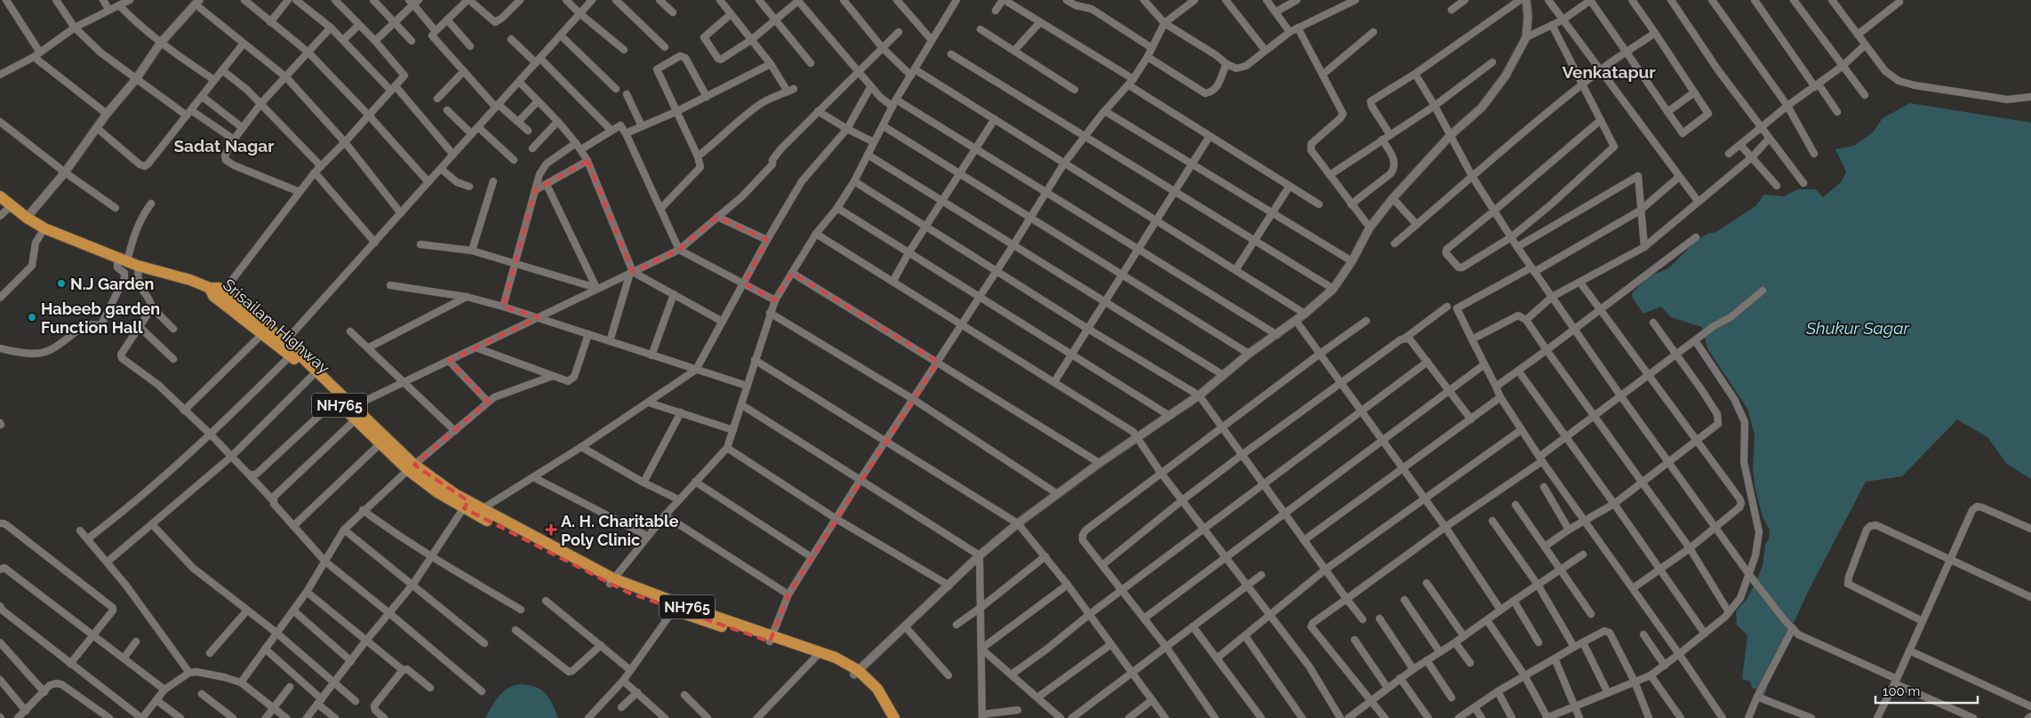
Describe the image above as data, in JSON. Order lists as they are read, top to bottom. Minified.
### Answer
{"streets":{"highway":["Srisailam Highway","NH765"]},"districts":["Venkatapur","Sadat Nagar"],"water":["Shukur Sagar"],"places":{"other":["N.J Garden","Habeeb garden Function Hall"],"health":["A. H. Charitable Poly Clinic"]},"scale_bar":"100 m"}
